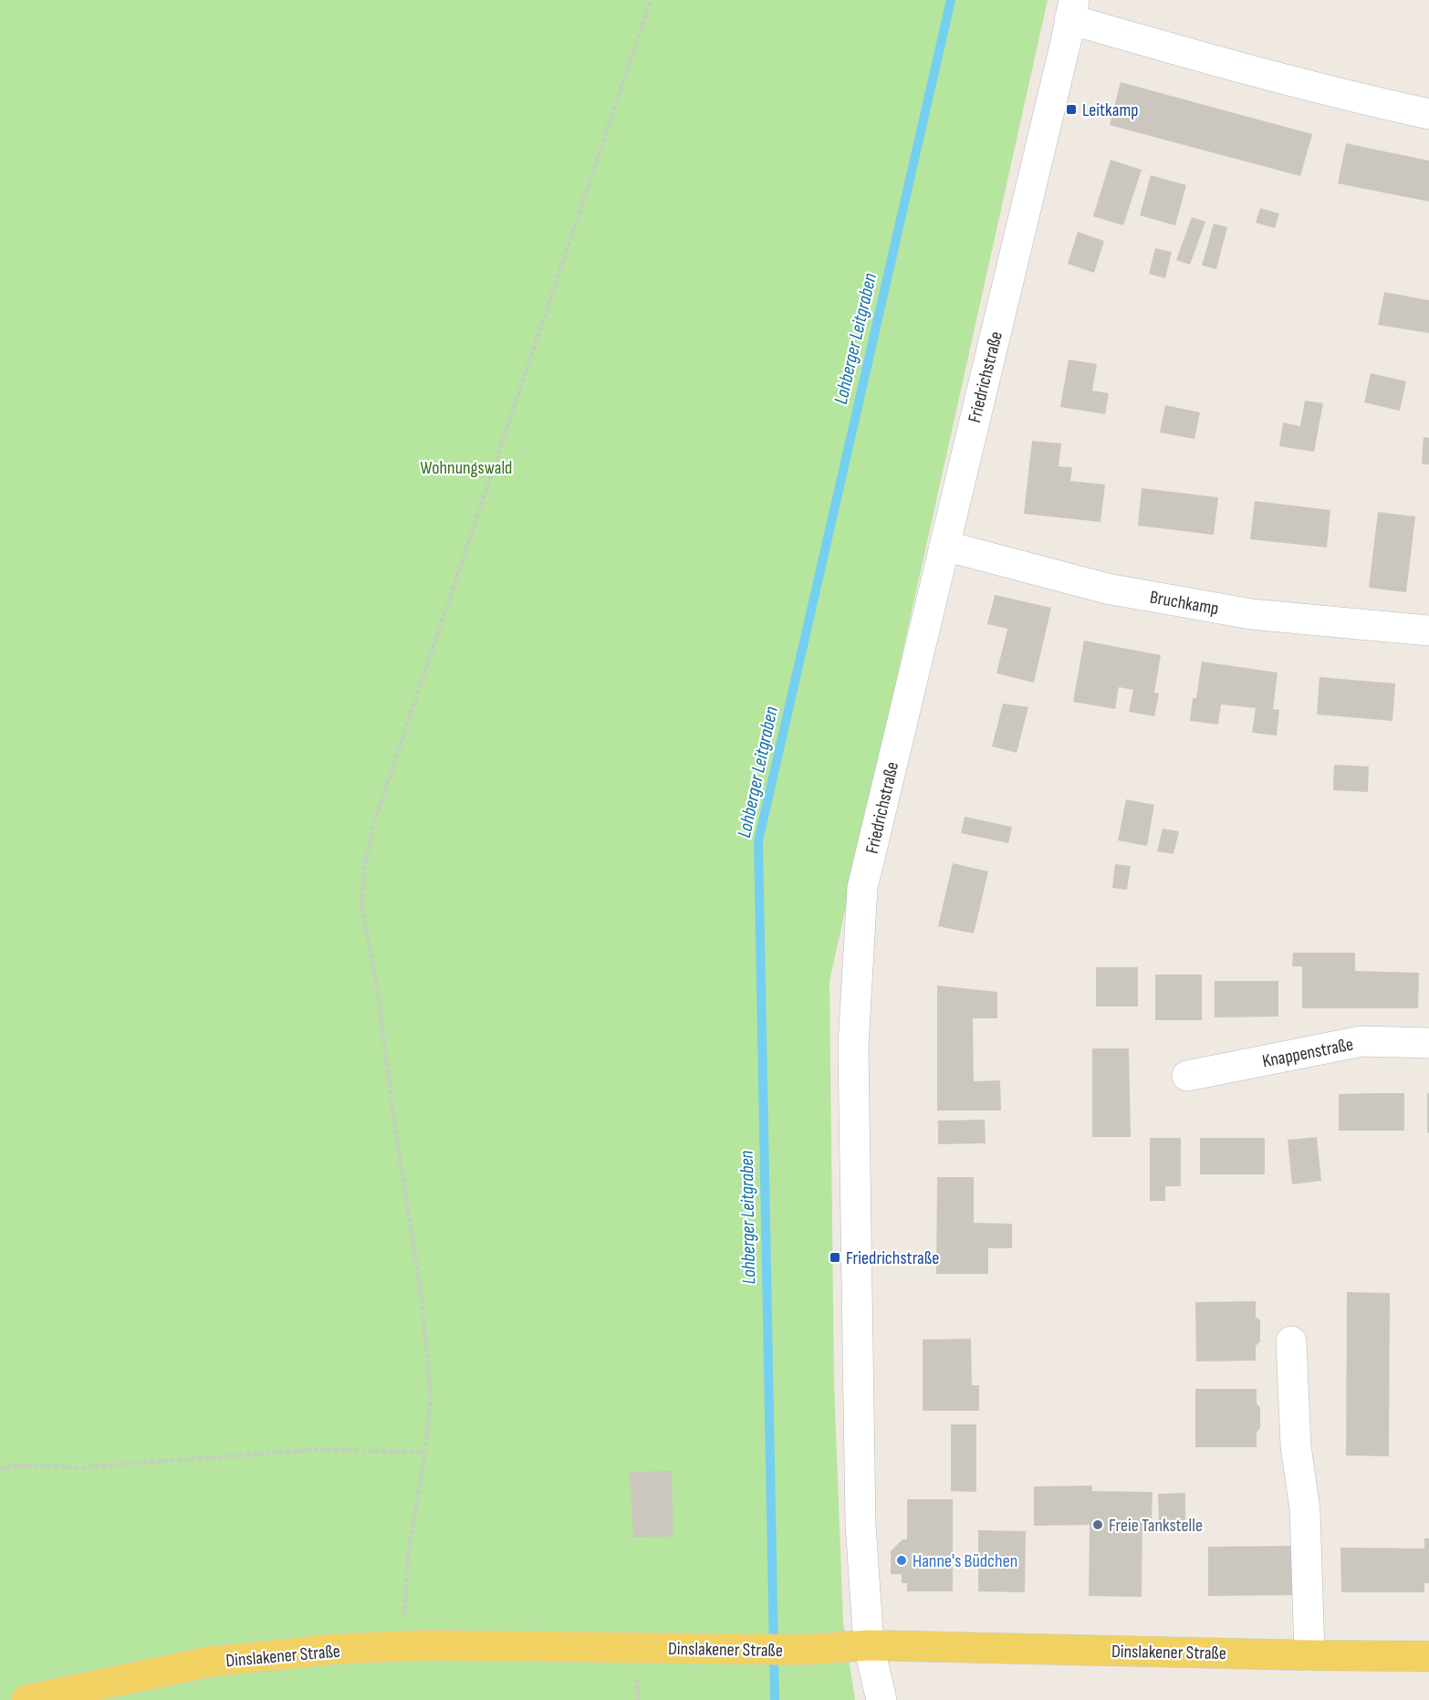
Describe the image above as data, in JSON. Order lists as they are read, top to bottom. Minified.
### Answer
{"streets":{"main road":["Dinslakener Straße"],"street":["Friedrichstraße","Bruchkamp","Knappenstraße"]},"crossings":[["Friedrichstraße","Bruchkamp"],["Friedrichstraße","Dinslakener Straße"]],"water":["Lohberger Leitgraben"],"parks":["Wohnungswald"],"places":{"transit":["Leitkamp","Friedrichstraße"],"other":["Freie Tankstelle","Hanne's Büdchen"]}}
